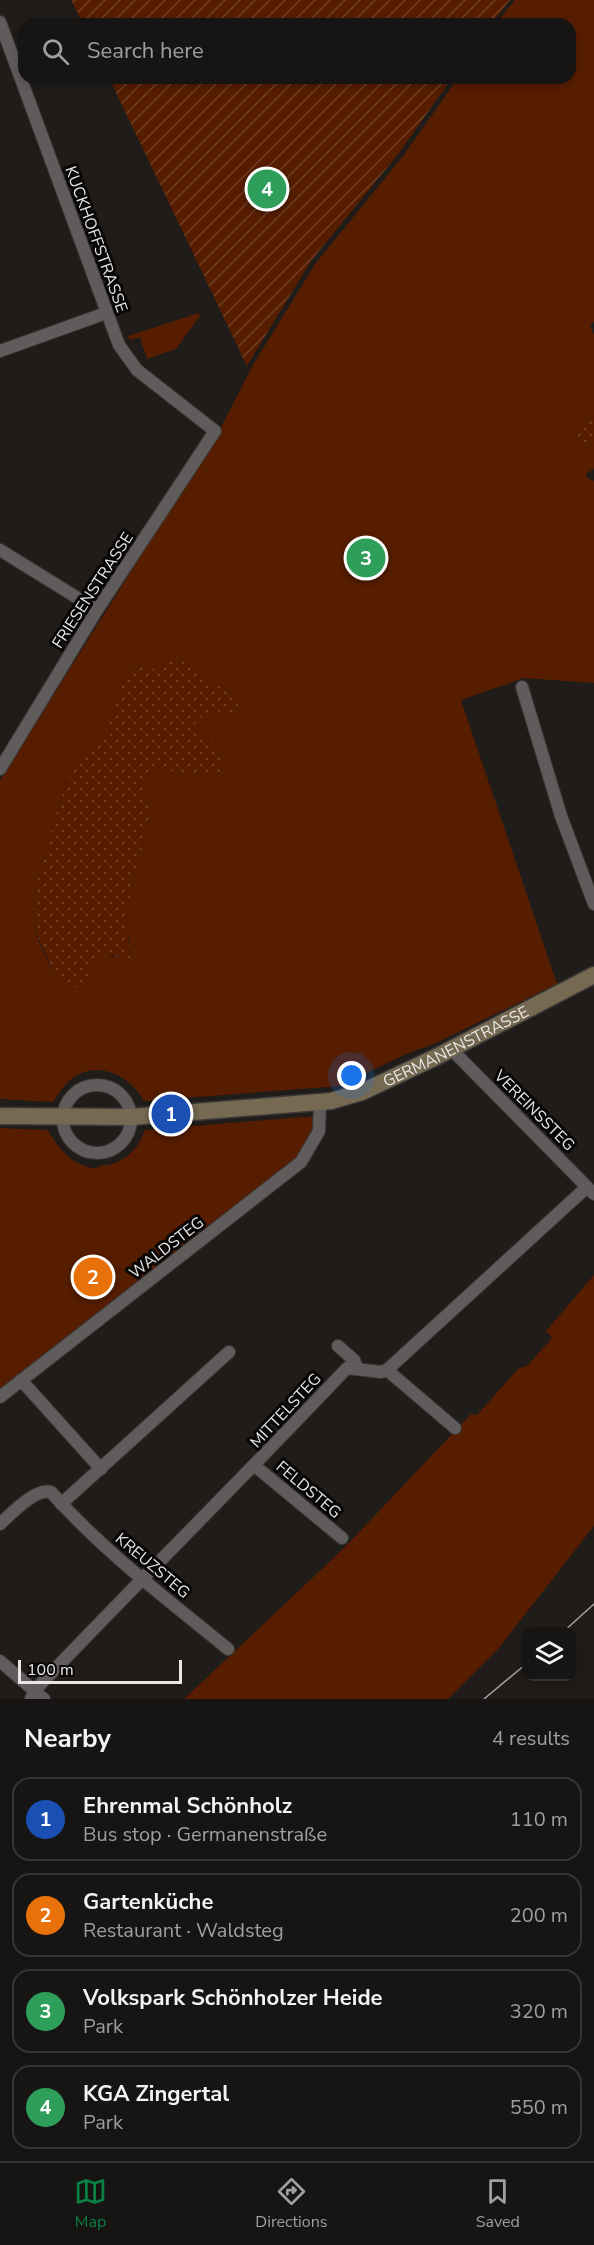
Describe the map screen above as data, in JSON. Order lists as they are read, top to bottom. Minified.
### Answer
{"streets":{"main road":["GERMANENSTRASSE"],"street":["KUCKHOFFSTRASSE","FRIESENSTRASSE","VEREINSSTEG","WALDSTEG","MITTELSTEG","FELDSTEG","KREUZSTEG"]},"crossings":[["KUCKHOFFSTRASSE","FRIESENSTRASSE"],["GERMANENSTRASSE","VEREINSSTEG"],["GERMANENSTRASSE","WALDSTEG"],["MITTELSTEG","FELDSTEG"],["MITTELSTEG","KREUZSTEG"]],"scale_bar":"100 m","page":{"search":"Search here","pins":["4","3","1","2"],"scale":"100 m","heading":["Nearby","4 results"],"list":[{"mark":"1","name":"Ehrenmal Schönholz","note":"Bus stop · Germanenstraße","value":"110 m"},{"mark":"2","name":"Gartenküche","note":"Restaurant · Waldsteg","value":"200 m"},{"mark":"3","name":"Volkspark Schönholzer Heide","note":"Park","value":"320 m"},{"mark":"4","name":"KGA Zingertal","note":"Park","value":"550 m"}],"nav":["Map","Directions","Saved"]}}
